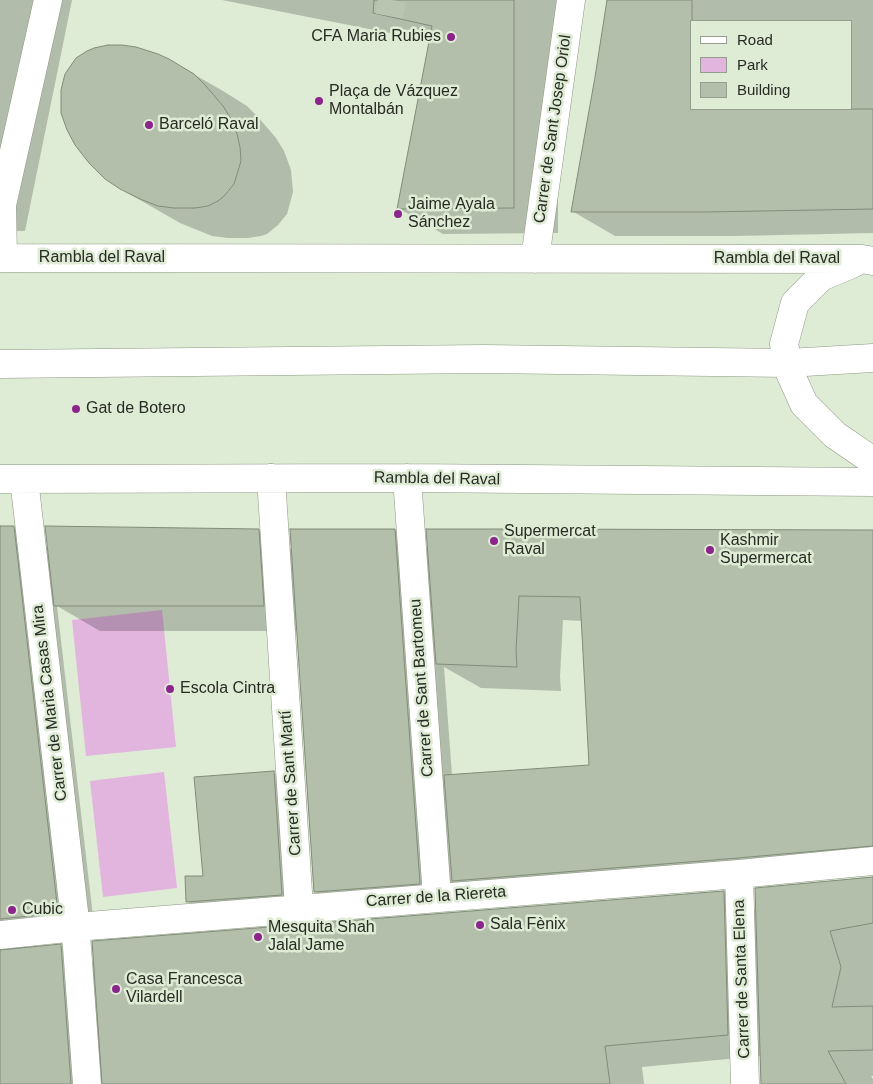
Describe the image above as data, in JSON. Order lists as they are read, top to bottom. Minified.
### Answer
{"streets":{"street":["Carrer de Sant Josep Oriol","Rambla del Raval","Carrer de Sant Bartomeu","Carrer de Maria Casas Mira","Carrer de Sant Martí","Carrer de la Riereta","Carrer de Santa Elena"]},"crossings":[["Carrer de Sant Josep Oriol","Rambla del Raval"],["Rambla del Raval","Carrer de Sant Bartomeu"],["Rambla del Raval","Carrer de Maria Casas Mira"],["Rambla del Raval","Carrer de Sant Martí"],["Carrer de Sant Bartomeu","Carrer de la Riereta"],["Carrer de Maria Casas Mira","Carrer de la Riereta"],["Carrer de Sant Martí","Carrer de la Riereta"],["Carrer de la Riereta","Carrer de Santa Elena"]],"places":["CFA Maria Rubies","Plaça de Vázquez Montalbán","Barceló Raval","Jaime Ayala Sánchez","Gat de Botero","Supermercat Raval","Kashmir Supermercat","Escola Cintra","Cubic","Sala Fènix","Mesquita Shah Jalal Jame","Casa Francesca Vilardell"],"legend":["Road","Park","Building"]}
